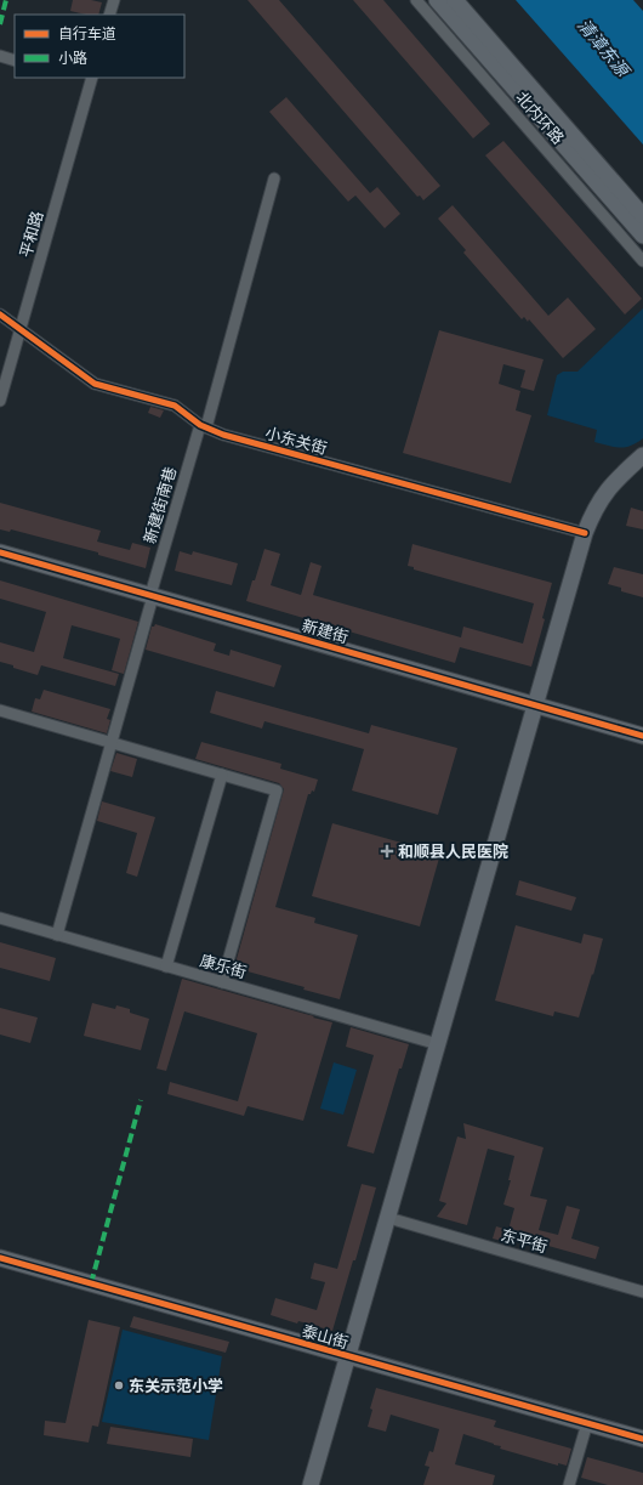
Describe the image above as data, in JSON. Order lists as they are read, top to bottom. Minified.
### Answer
{"streets":{"main road":["北内环路","新建街","泰山街"],"street":["平和路","小东关街","新建街南巷","康乐街","东平街"]},"crossings":[["平和路","小东关街"],["小东关街","新建街南巷"],["新建街南巷","新建街"],["新建街南巷","康乐街"]],"water":["清漳东源"],"places":{"health":["和顺县人民医院"],"other":["东关示范小学"]},"legend":["自行车道","小路"]}
